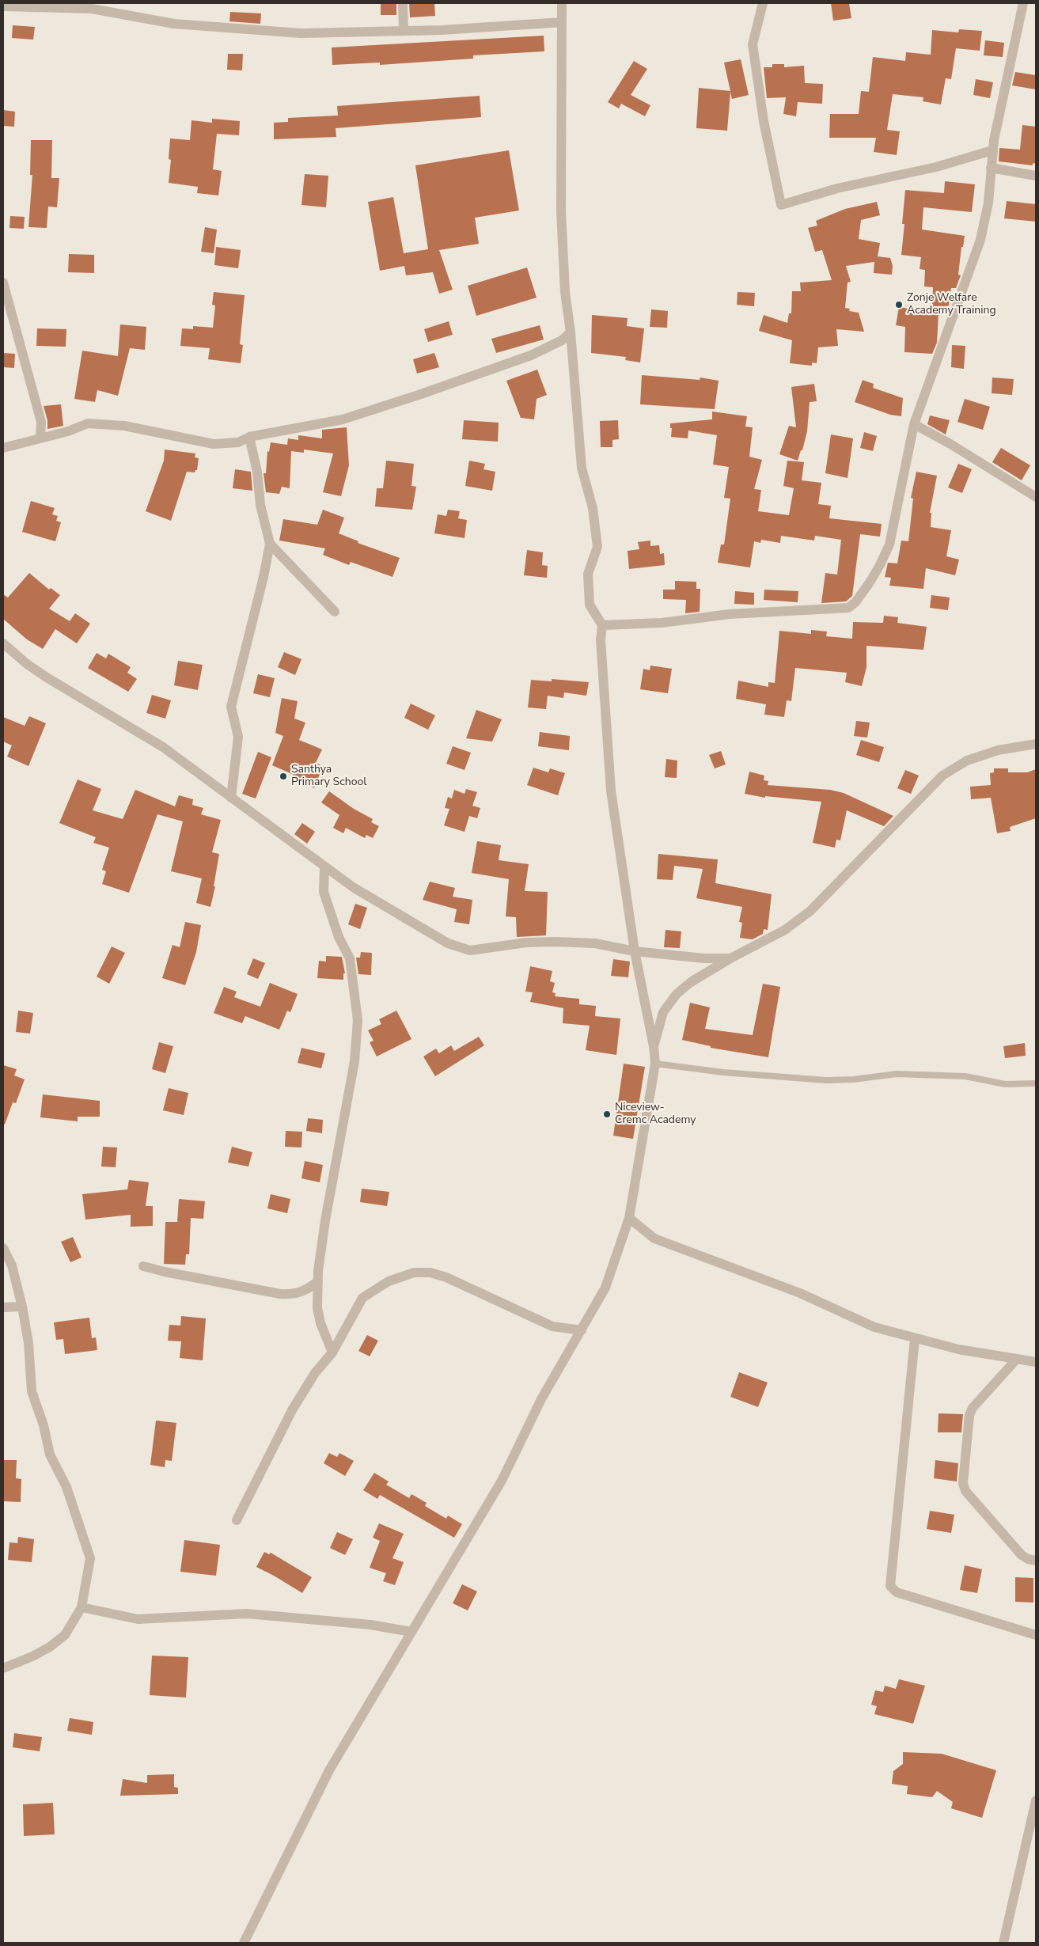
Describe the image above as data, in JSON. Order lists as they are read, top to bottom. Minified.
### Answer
{"places":["Zonje Welfare Academy Training","Santhya Primary School","Niceview- Cremc Academy"]}
